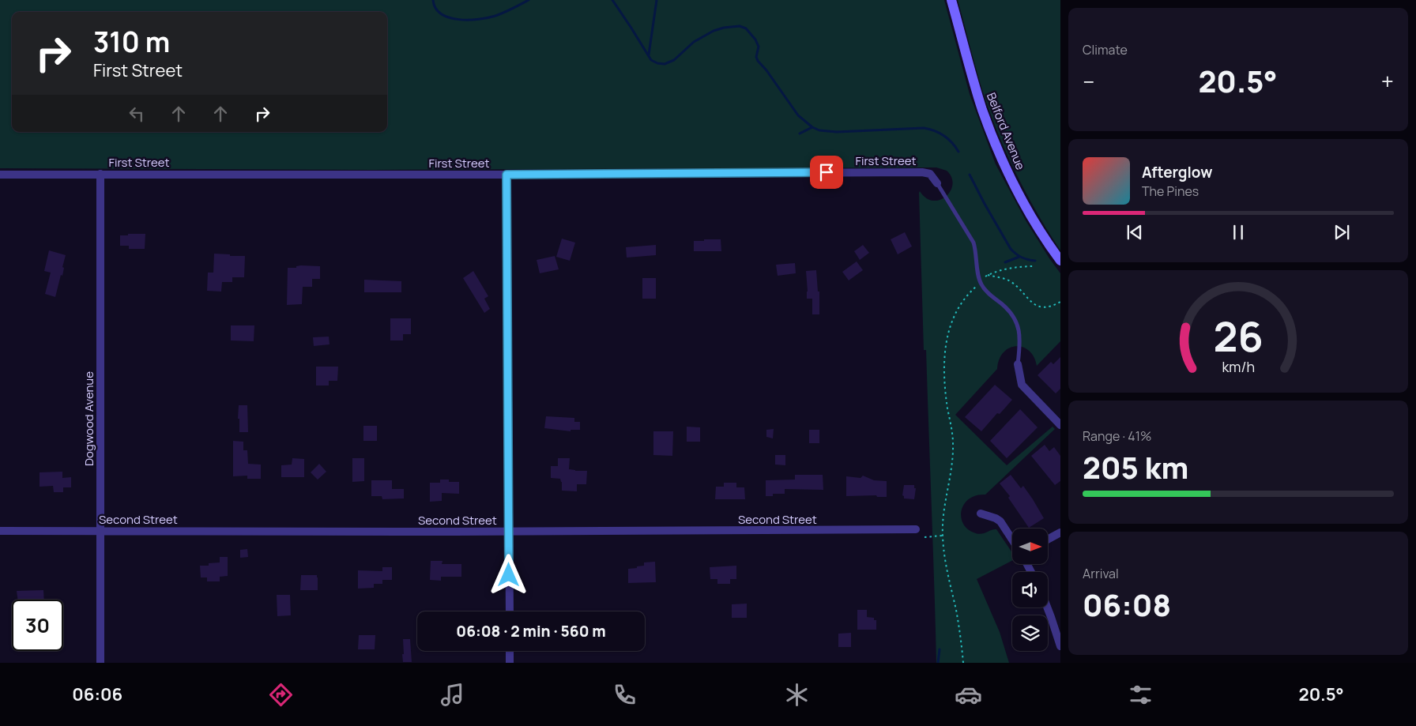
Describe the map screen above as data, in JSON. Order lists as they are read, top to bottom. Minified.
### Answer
{"streets":{"main road":["Belford Avenue"],"street":["First Street","Dogwood Avenue","Second Street"]},"crossings":[["First Street","Dogwood Avenue"],["Dogwood Avenue","Second Street"]],"north":"right","page":{"tile":["Climate",["Range · 41%","205 km"],["Arrival","06:08"]],"turn":["310 m","First Street"],"heat":["−","20.5°","+"],"song":["Afterglow","The Pines"],"limit":"30","trip":"06:08 · 2 min · 560 m","tabs":["06:06","20.5°"],"gauge":["26","km/h"]}}
